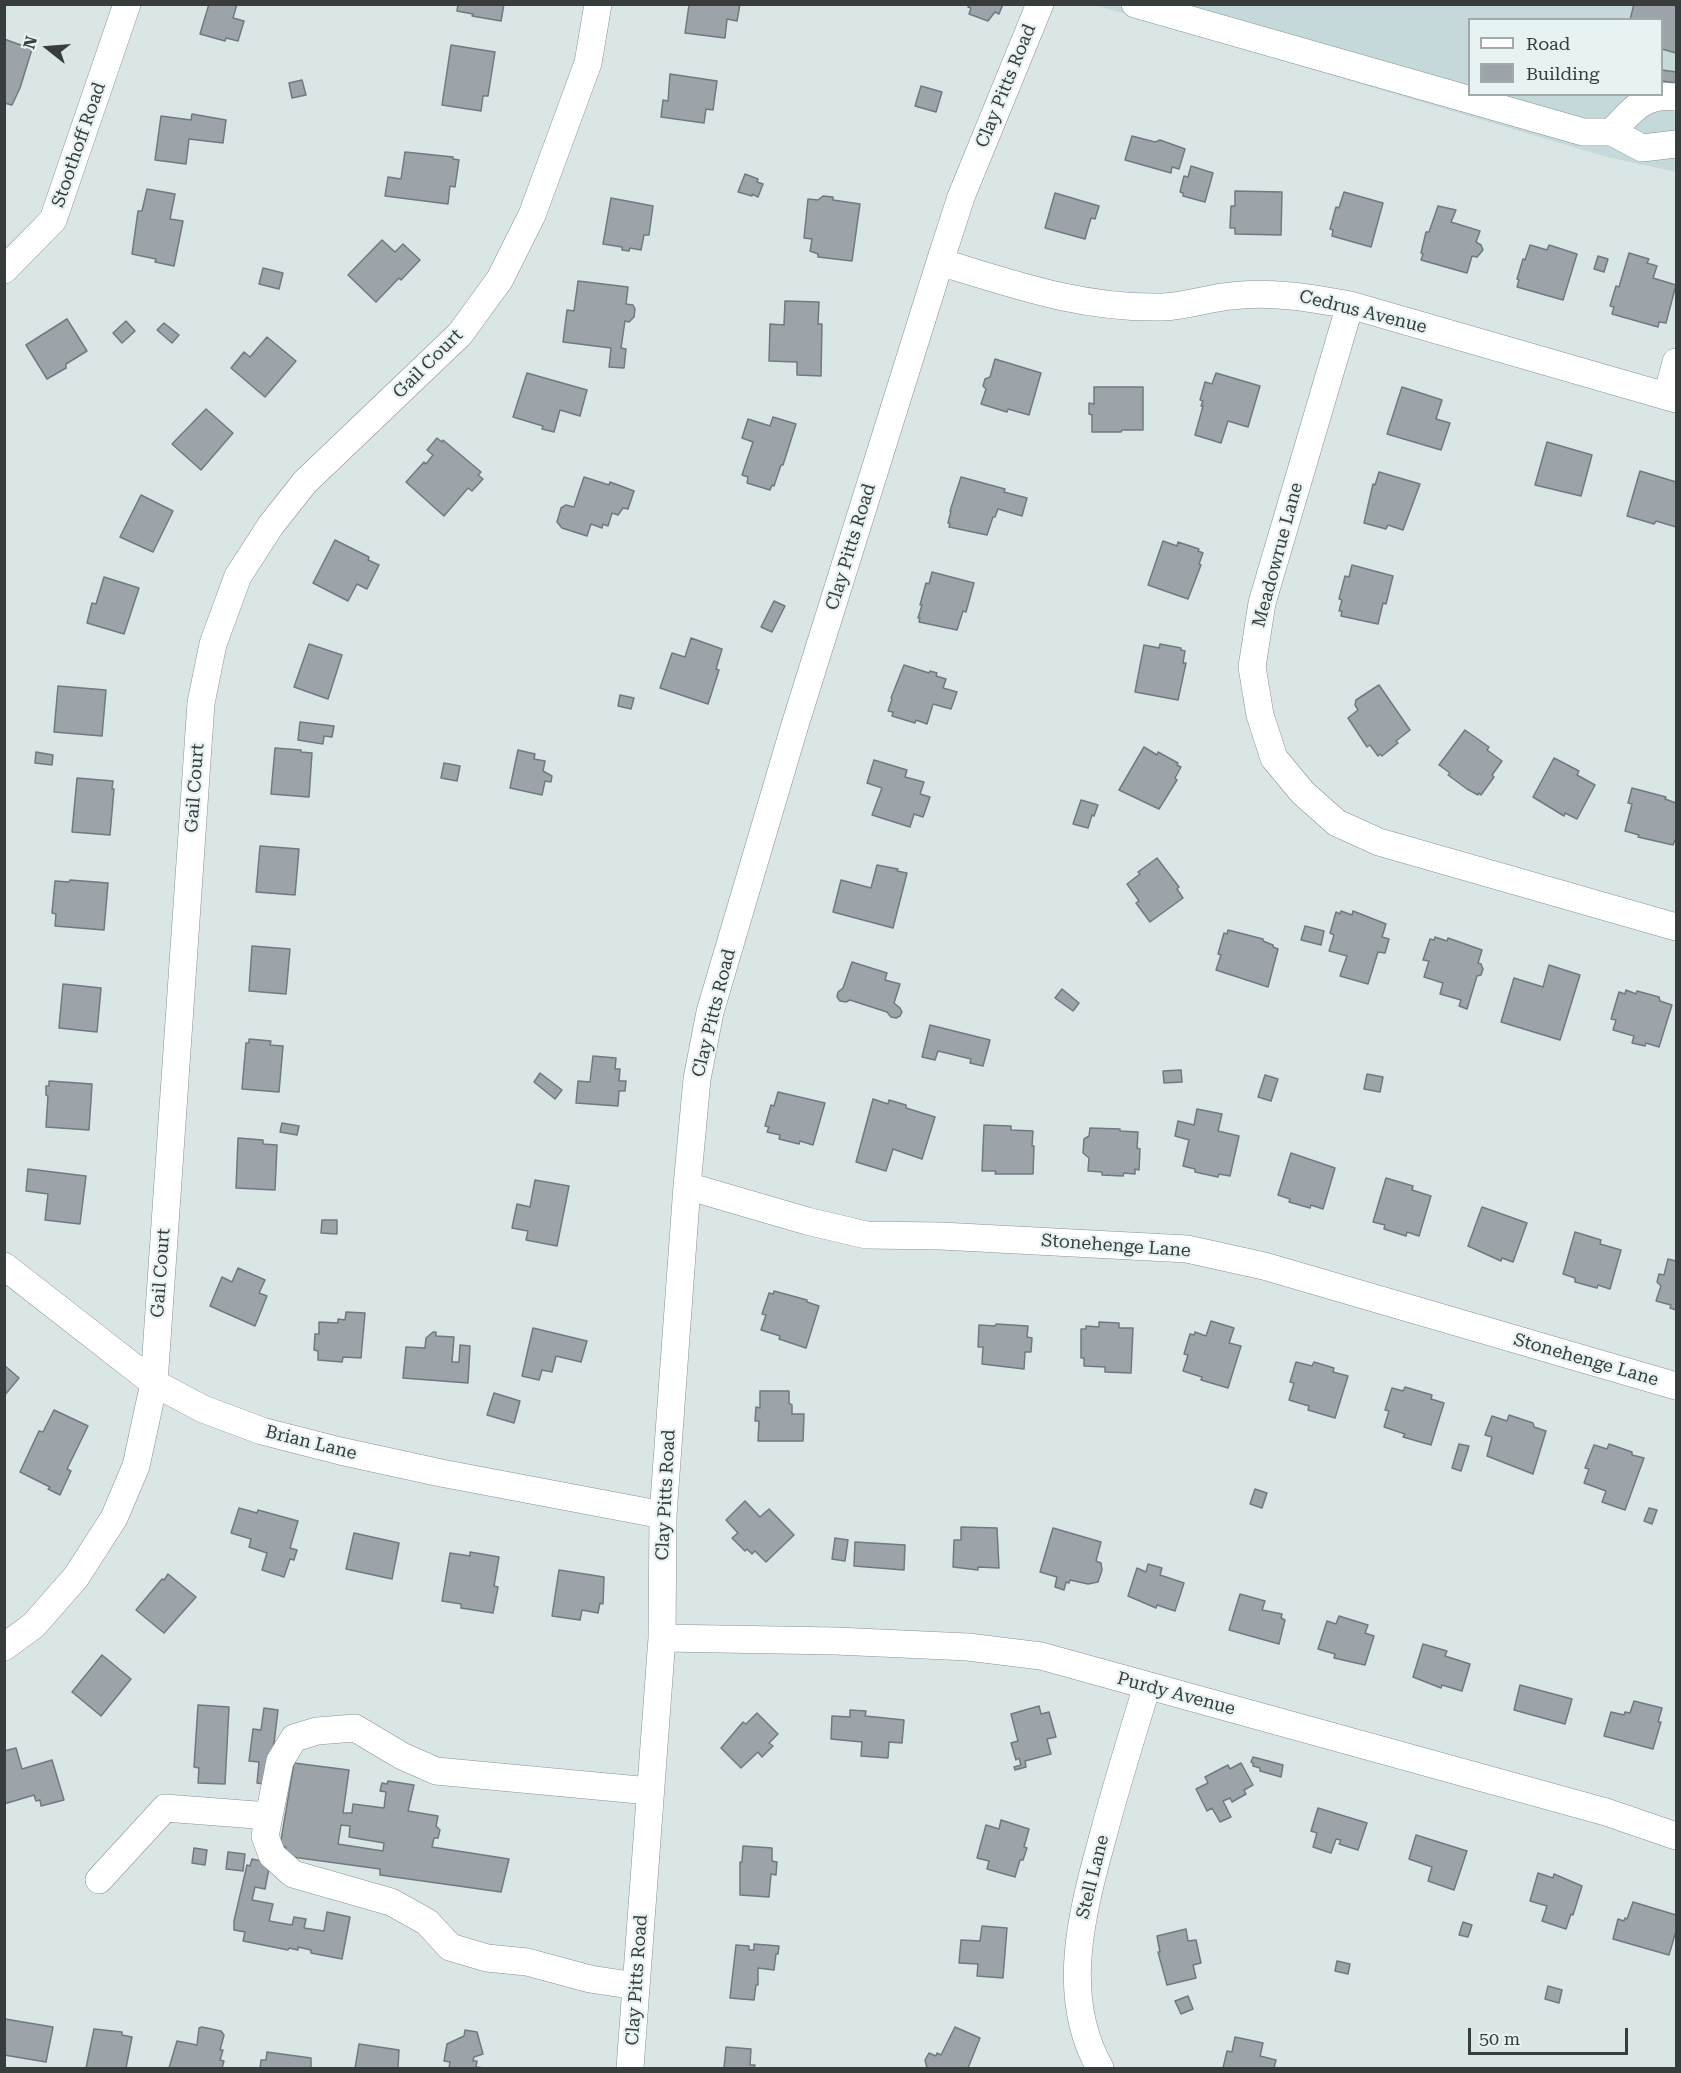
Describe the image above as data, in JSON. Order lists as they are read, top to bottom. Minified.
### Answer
{"streets":{"street":["Clay Pitts Road","Stoothoff Road","Cedrus Avenue","Gail Court","Meadowrue Lane","Stonehenge Lane","Brian Lane","Purdy Avenue","Stell Lane"]},"crossings":[["Clay Pitts Road","Cedrus Avenue"],["Clay Pitts Road","Stonehenge Lane"],["Clay Pitts Road","Brian Lane"],["Clay Pitts Road","Purdy Avenue"],["Cedrus Avenue","Meadowrue Lane"],["Gail Court","Brian Lane"],["Purdy Avenue","Stell Lane"]],"legend":["Road","Building"],"scale_bar":"50 m","north":"left"}
